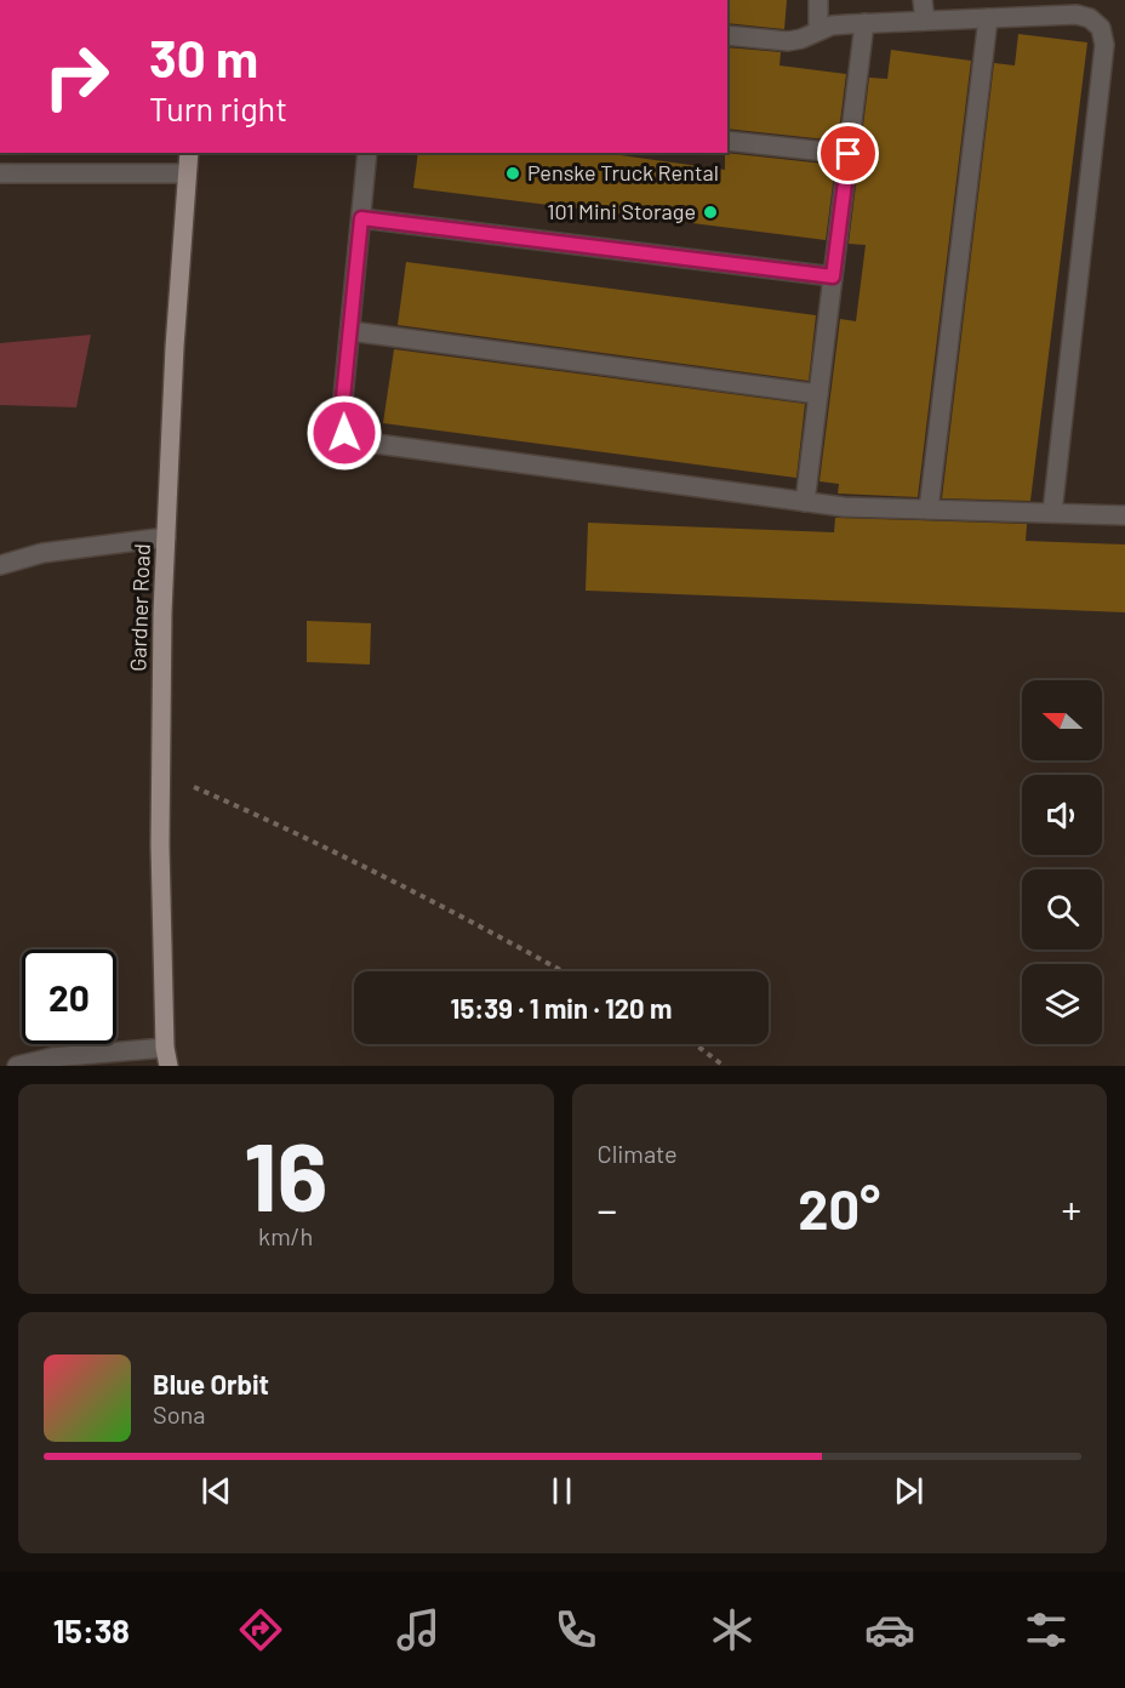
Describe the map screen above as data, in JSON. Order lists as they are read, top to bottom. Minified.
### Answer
{"streets":{"main road":["Gardner Road"]},"places":["Penske Truck Rental","101 Mini Storage"],"north":"left","page":{"turn":["30 m","Turn right"],"limit":"20","trip":"15:39 · 1 min · 120 m","tile":[["16","km/h"],"Climate"],"heat":["−","20°","+"],"song":["Blue Orbit","Sona"],"tabs":"15:38"}}
